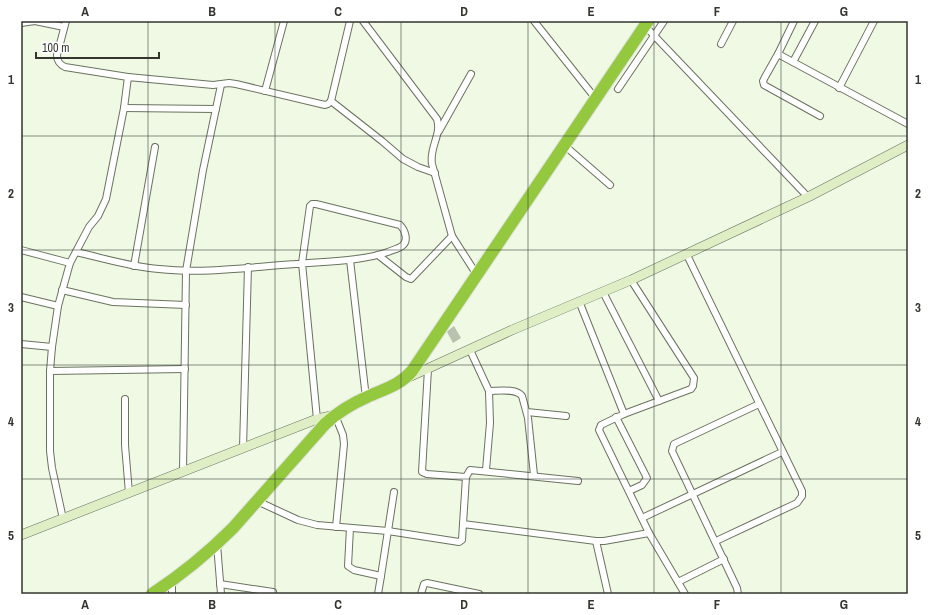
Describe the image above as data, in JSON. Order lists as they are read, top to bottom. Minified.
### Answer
{"scale_bar":"100 m","grid":{"columns":["A","B","C","D","E","F","G"],"rows":["1","2","3","4","5"]}}
